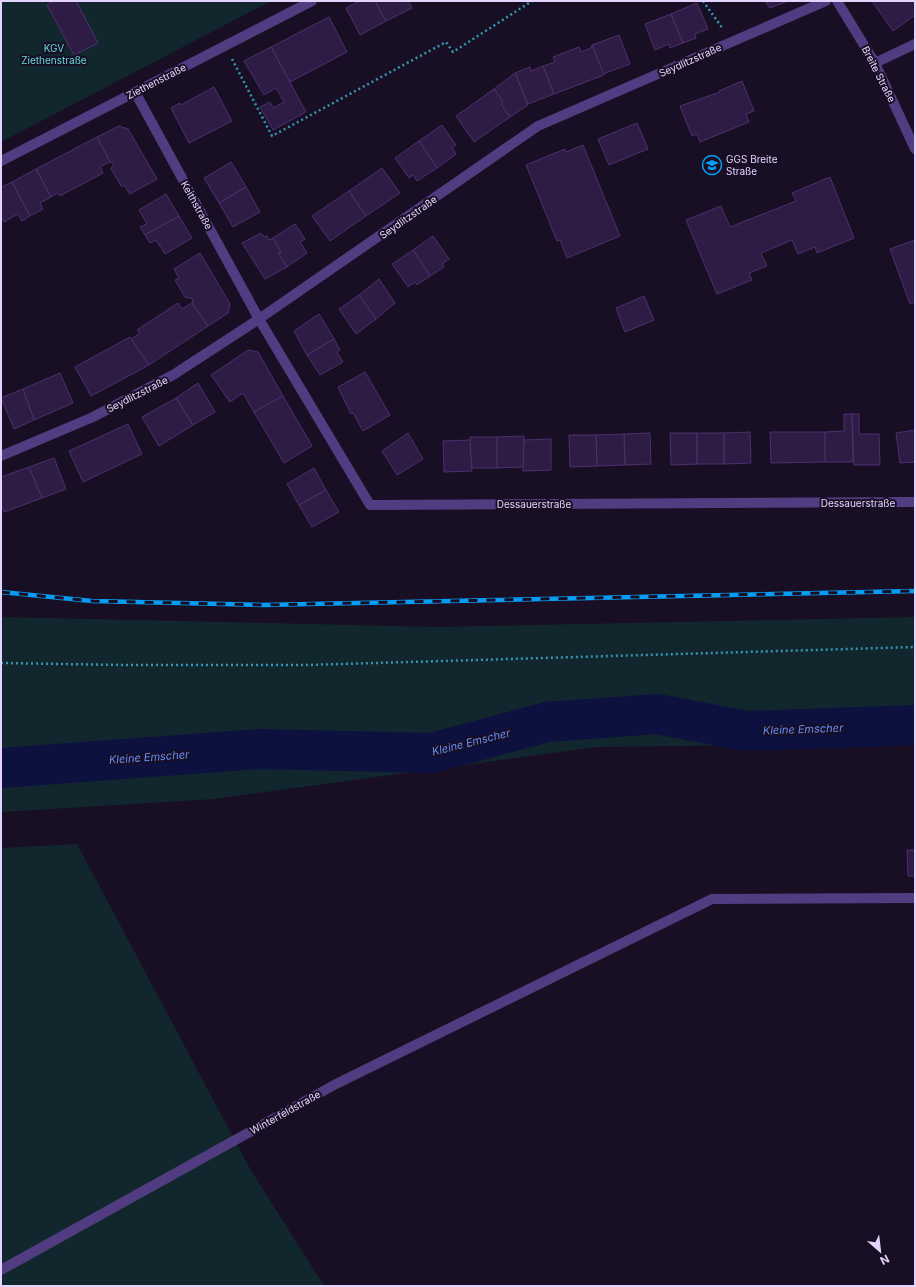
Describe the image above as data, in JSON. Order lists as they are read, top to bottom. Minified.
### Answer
{"streets":{"street":["Seydlitzstraße","Breite Straße","Ziethenstraße","Keithstraße","Dessauerstraße","Winterfeldstraße"]},"crossings":[["Seydlitzstraße","Keithstraße"],["Seydlitzstraße","Dessauerstraße"],["Ziethenstraße","Keithstraße"],["Keithstraße","Dessauerstraße"]],"water":["Kleine Emscher"],"parks":["KGV Ziethenstraße"],"places":{"school or university":["GGS Breite Straße"]},"north":"bottom right"}
